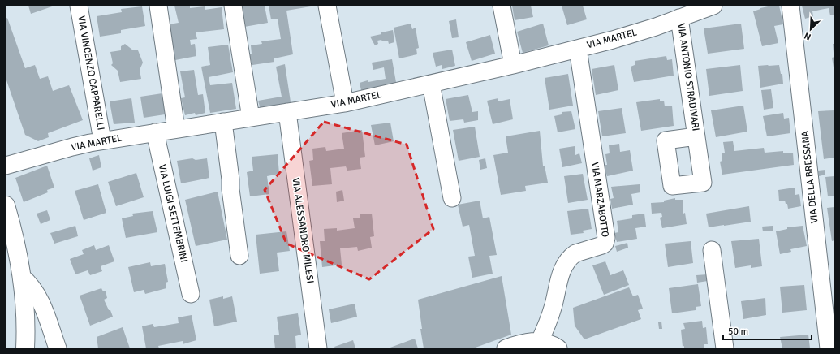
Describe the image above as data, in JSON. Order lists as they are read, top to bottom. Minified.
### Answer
{"streets":{"street":["VIA MARTEL","VIA VINCENZO CAPPARELLI","VIA ANTONIO STRADIVARI","VIA DELLA BRESSANA","VIA MARZABOTTO","VIA LUIGI SETTEMBRINI","VIA ALESSANDRO MILESI"]},"crossings":[["VIA MARTEL","VIA VINCENZO CAPPARELLI"],["VIA MARTEL","VIA ANTONIO STRADIVARI"],["VIA MARTEL","VIA MARZABOTTO"],["VIA MARTEL","VIA LUIGI SETTEMBRINI"],["VIA MARTEL","VIA ALESSANDRO MILESI"]],"scale_bar":"50 m","north":"bottom left"}
